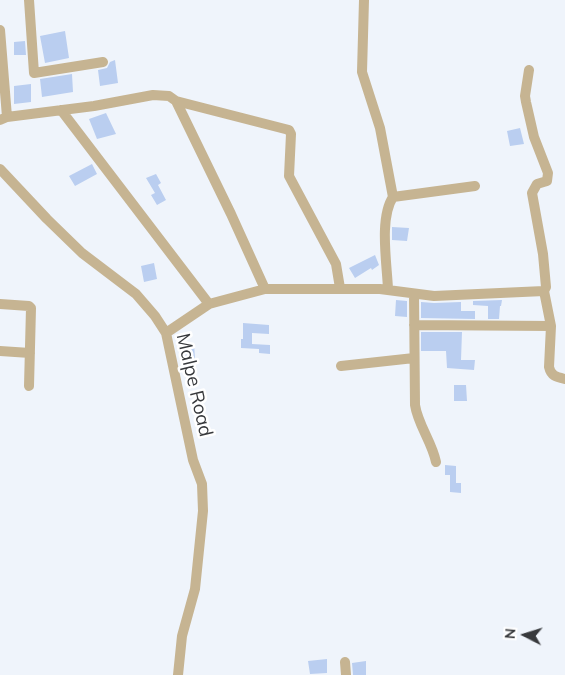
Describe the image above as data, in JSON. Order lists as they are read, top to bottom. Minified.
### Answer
{"streets":{"street":["Malpe Road"]},"north":"left"}
